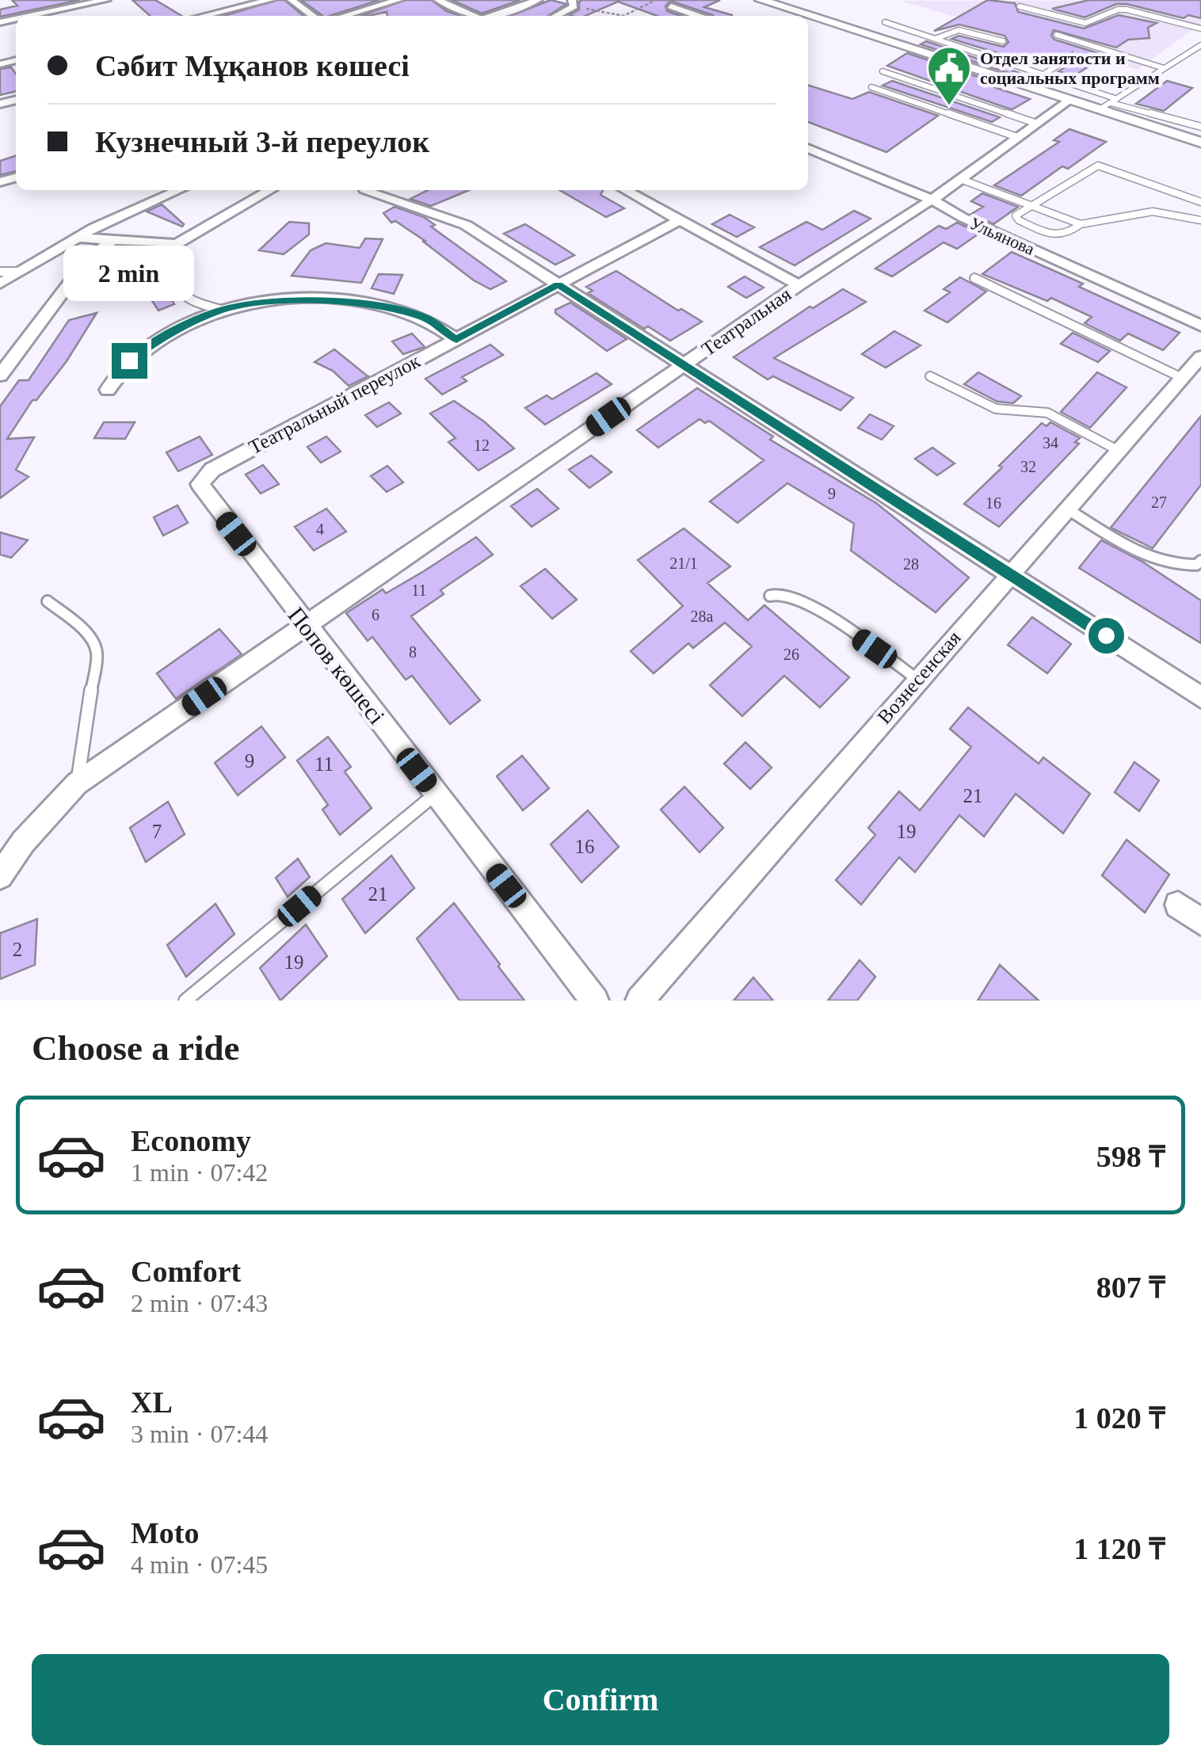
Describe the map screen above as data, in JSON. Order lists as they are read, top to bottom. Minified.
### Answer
{"streets":{"street":["Ульянова","Театральная","Театральный переулок","Попов көшесі","Вознесенская"]},"crossings":[["Ульянова","Театральная"],["Театральная","Попов көшесі"],["Театральный переулок","Попов көшесі"]],"places":{"public building":["Отдел занятости и социальных программ"]},"house_numbers":["34","12","32","9","27","16","4","21/1","28","11","6","28а","8","26","9","11","21","7","19","16","21","2","19"],"page":{"banner":["Сәбит Мұқанов көшесі","Кузнечный 3-й переулок"],"bubble":"2 min","heading":"Choose a ride","list":[{"name":"Economy","note":"1 min · 07:42","value":"598 ₸"},{"name":"Comfort","note":"2 min · 07:43","value":"807 ₸"},{"name":"XL","note":"3 min · 07:44","value":"1 020 ₸"},{"name":"Moto","note":"4 min · 07:45","value":"1 120 ₸"}],"buttons":"Confirm"}}
